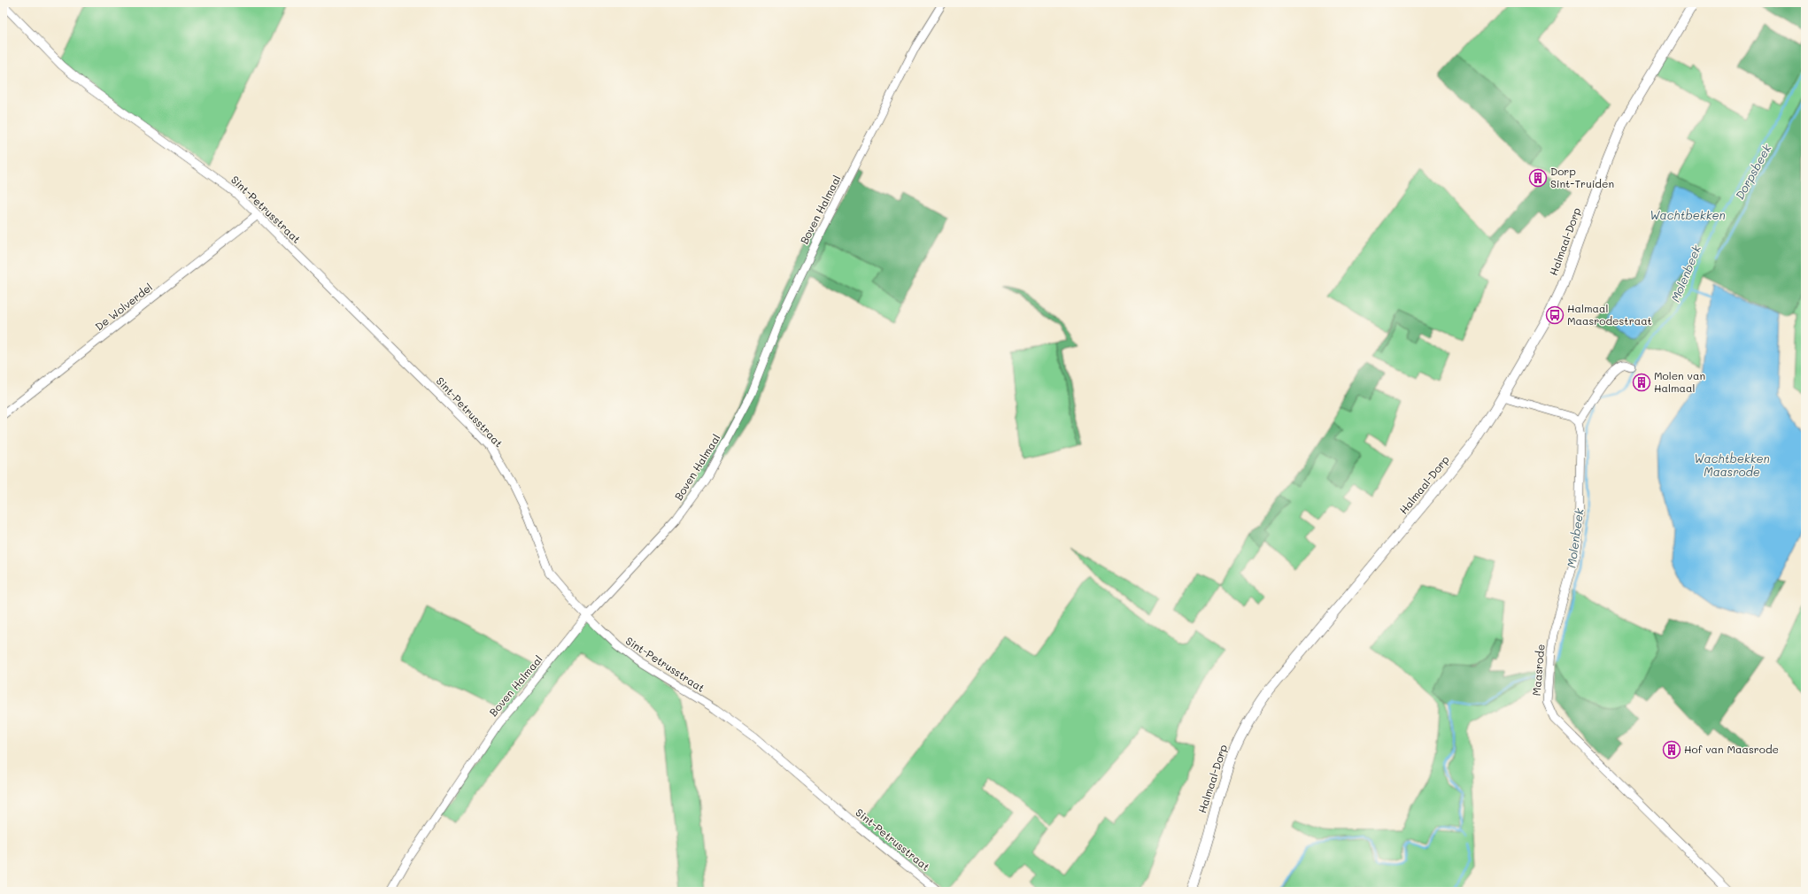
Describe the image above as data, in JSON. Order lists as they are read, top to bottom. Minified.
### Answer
{"streets":{"street":["Sint-Petrusstraat","Boven Halmaal","Halmaal-Dorp","De Wolverdel","Maasrode"]},"crossings":[["Sint-Petrusstraat","Boven Halmaal"],["Sint-Petrusstraat","De Wolverdel"]],"water":["Dorpsbeek","Wachtbekken","Molenbeek","Wachtbekken Maasrode"],"places":{"building":["Dorp Sint-Truiden","Molen van Halmaal","Hof van Maasrode"],"bus stop":["Halmaal Maasrodestraat"]}}
